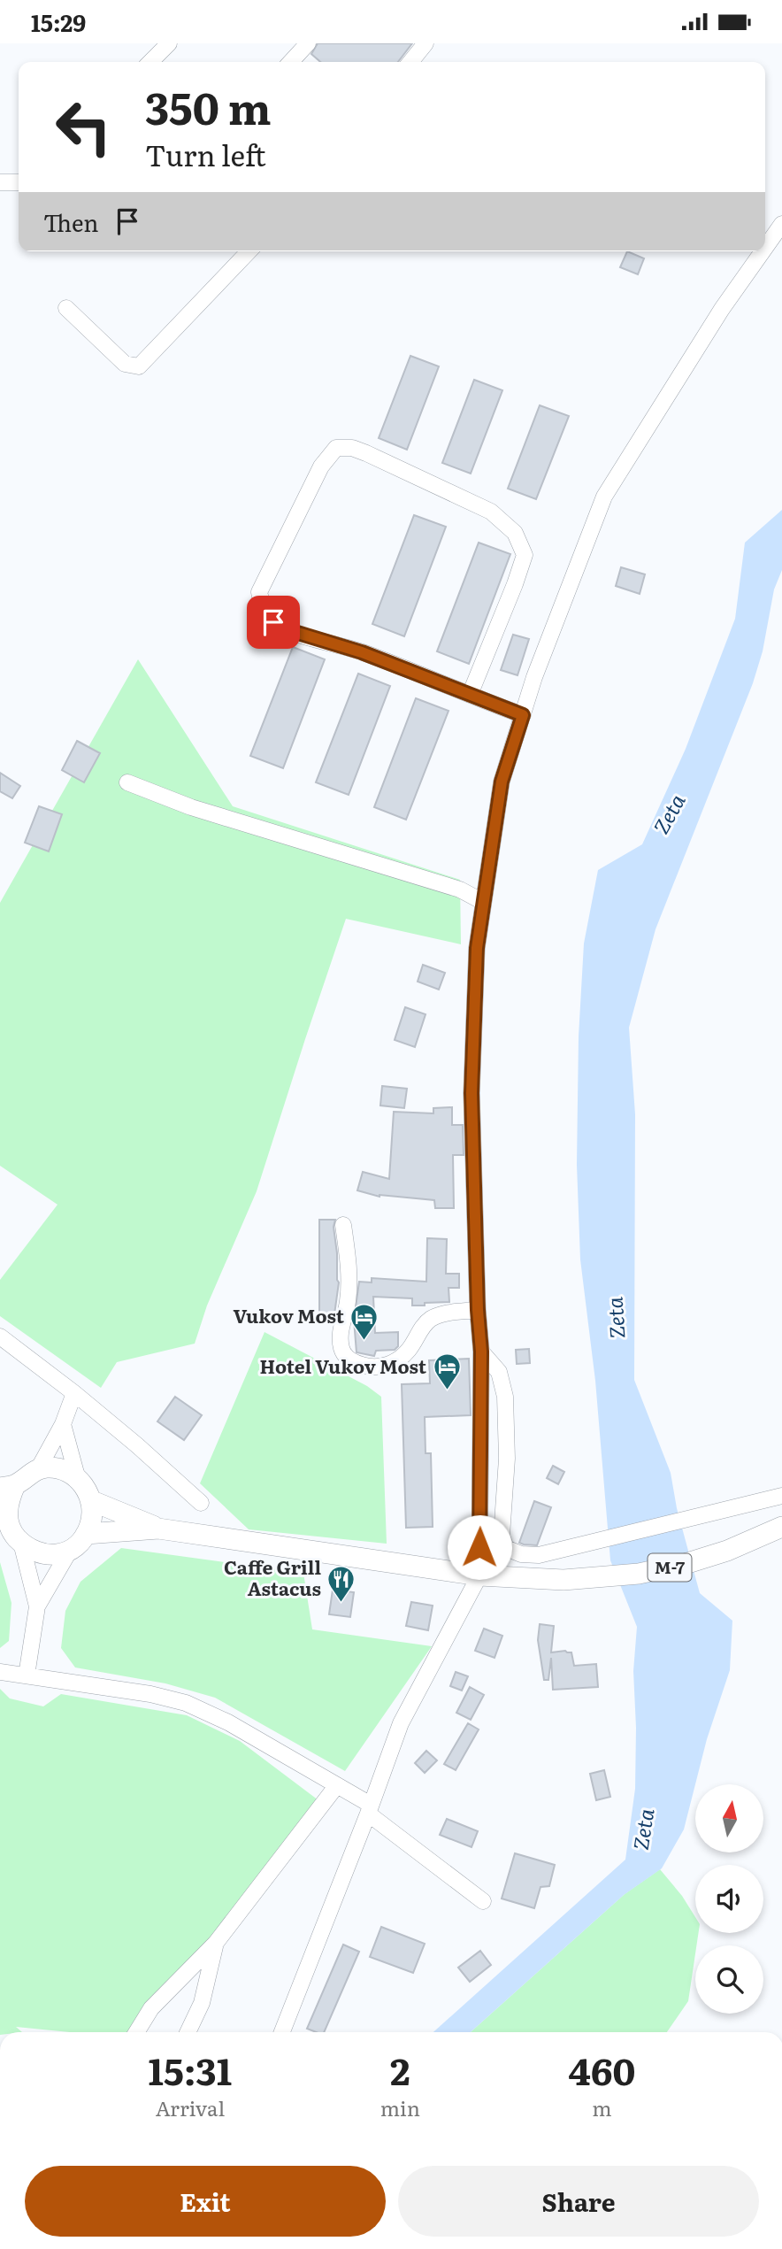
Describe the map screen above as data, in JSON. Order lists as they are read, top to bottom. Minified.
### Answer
{"streets":{"main road":["M-7"]},"water":["Zeta"],"places":{"hotel":["Vukov Most","Hotel Vukov Most"],"restaurant":["Caffe Grill Astacus"]},"north":"top","page":{"status":"15:29","turn":["350 m","Turn left"],"then":"Then","eta":["15:31","Arrival","2","min","460","m"],"buttons":["Exit","Share"]}}
